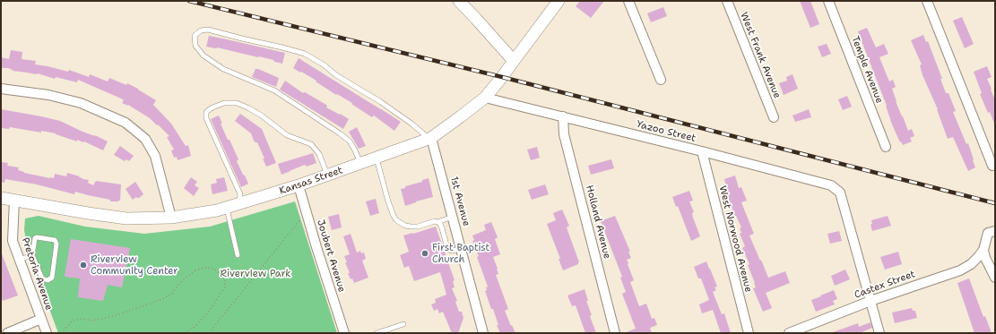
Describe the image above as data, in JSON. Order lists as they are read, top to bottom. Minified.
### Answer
{"streets":{"street":["West Frank Avenue","Temple Avenue","Yazoo Street","Kansas Street","1st Avenue","Holland Avenue","West Norwood Avenue","Joubert Avenue","Pretoria Avenue","Castex Street"]},"crossings":[["Yazoo Street","Kansas Street"],["Yazoo Street","Holland Avenue"],["Yazoo Street","West Norwood Avenue"],["Yazoo Street","Castex Street"],["Kansas Street","1st Avenue"],["Kansas Street","Joubert Avenue"],["Kansas Street","Pretoria Avenue"]],"parks":["Riverview Park"],"places":["First Baptist Church","Riverview Community Center"]}
